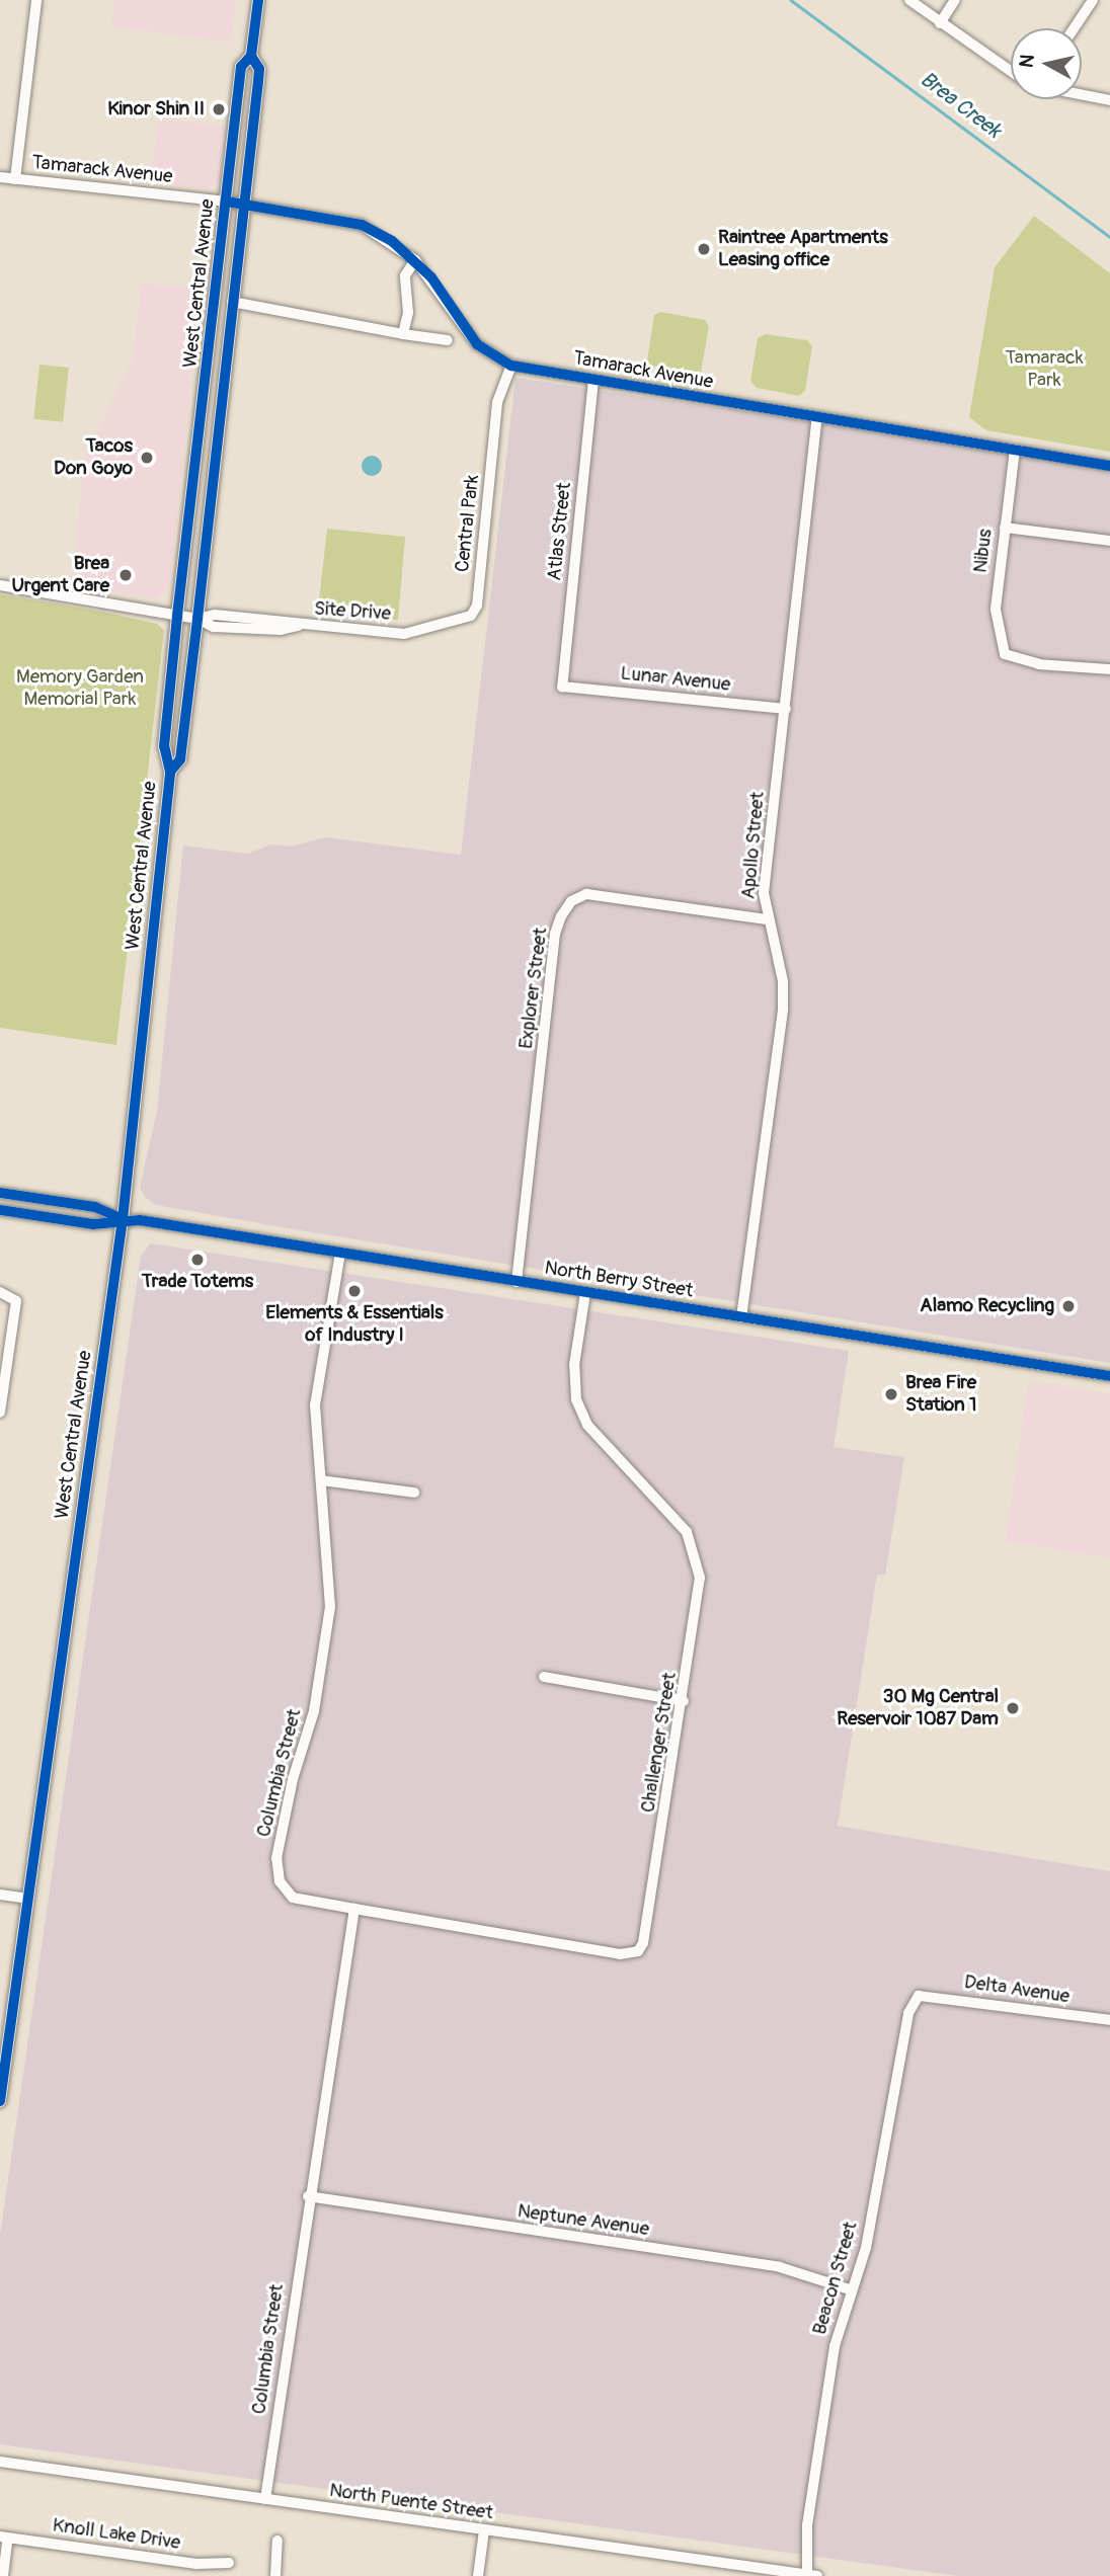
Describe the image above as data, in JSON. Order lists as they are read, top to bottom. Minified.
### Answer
{"streets":{"main road":["West Central Avenue"],"street":["Tamarack Avenue","Central Park","Atlas Street","Nibus","Site Drive","Lunar Avenue","Apollo Street","Explorer Street","North Berry Street","Challenger Street","Columbia Street","Delta Avenue","Neptune Avenue","Beacon Street","North Puente Street","Knoll Lake Drive"]},"crossings":[["Tamarack Avenue","West Central Avenue"],["Tamarack Avenue","Central Park"],["Tamarack Avenue","Atlas Street"],["Tamarack Avenue","Nibus"],["Tamarack Avenue","Apollo Street"],["West Central Avenue","Site Drive"],["West Central Avenue","North Berry Street"],["Central Park","Site Drive"],["Atlas Street","Lunar Avenue"],["Lunar Avenue","Apollo Street"],["Apollo Street","Explorer Street"],["Apollo Street","North Berry Street"],["Explorer Street","North Berry Street"],["North Berry Street","Challenger Street"],["North Berry Street","Columbia Street"],["Challenger Street","Columbia Street"],["Columbia Street","Neptune Avenue"],["Columbia Street","North Puente Street"],["Delta Avenue","Beacon Street"],["Neptune Avenue","Beacon Street"],["Beacon Street","North Puente Street"]],"water":["Brea Creek"],"parks":["Tamarack Park","Memory Garden Memorial Park"],"places":["Kinor Shin II","Raintree Apartments Leasing office","Tacos Don Goyo","Brea Urgent Care","Trade Totems","Elements & Essentials of Industry I","Alamo Recycling","Brea Fire Station 1","30 Mg Central Reservoir 1087 Dam"],"north":"left"}
